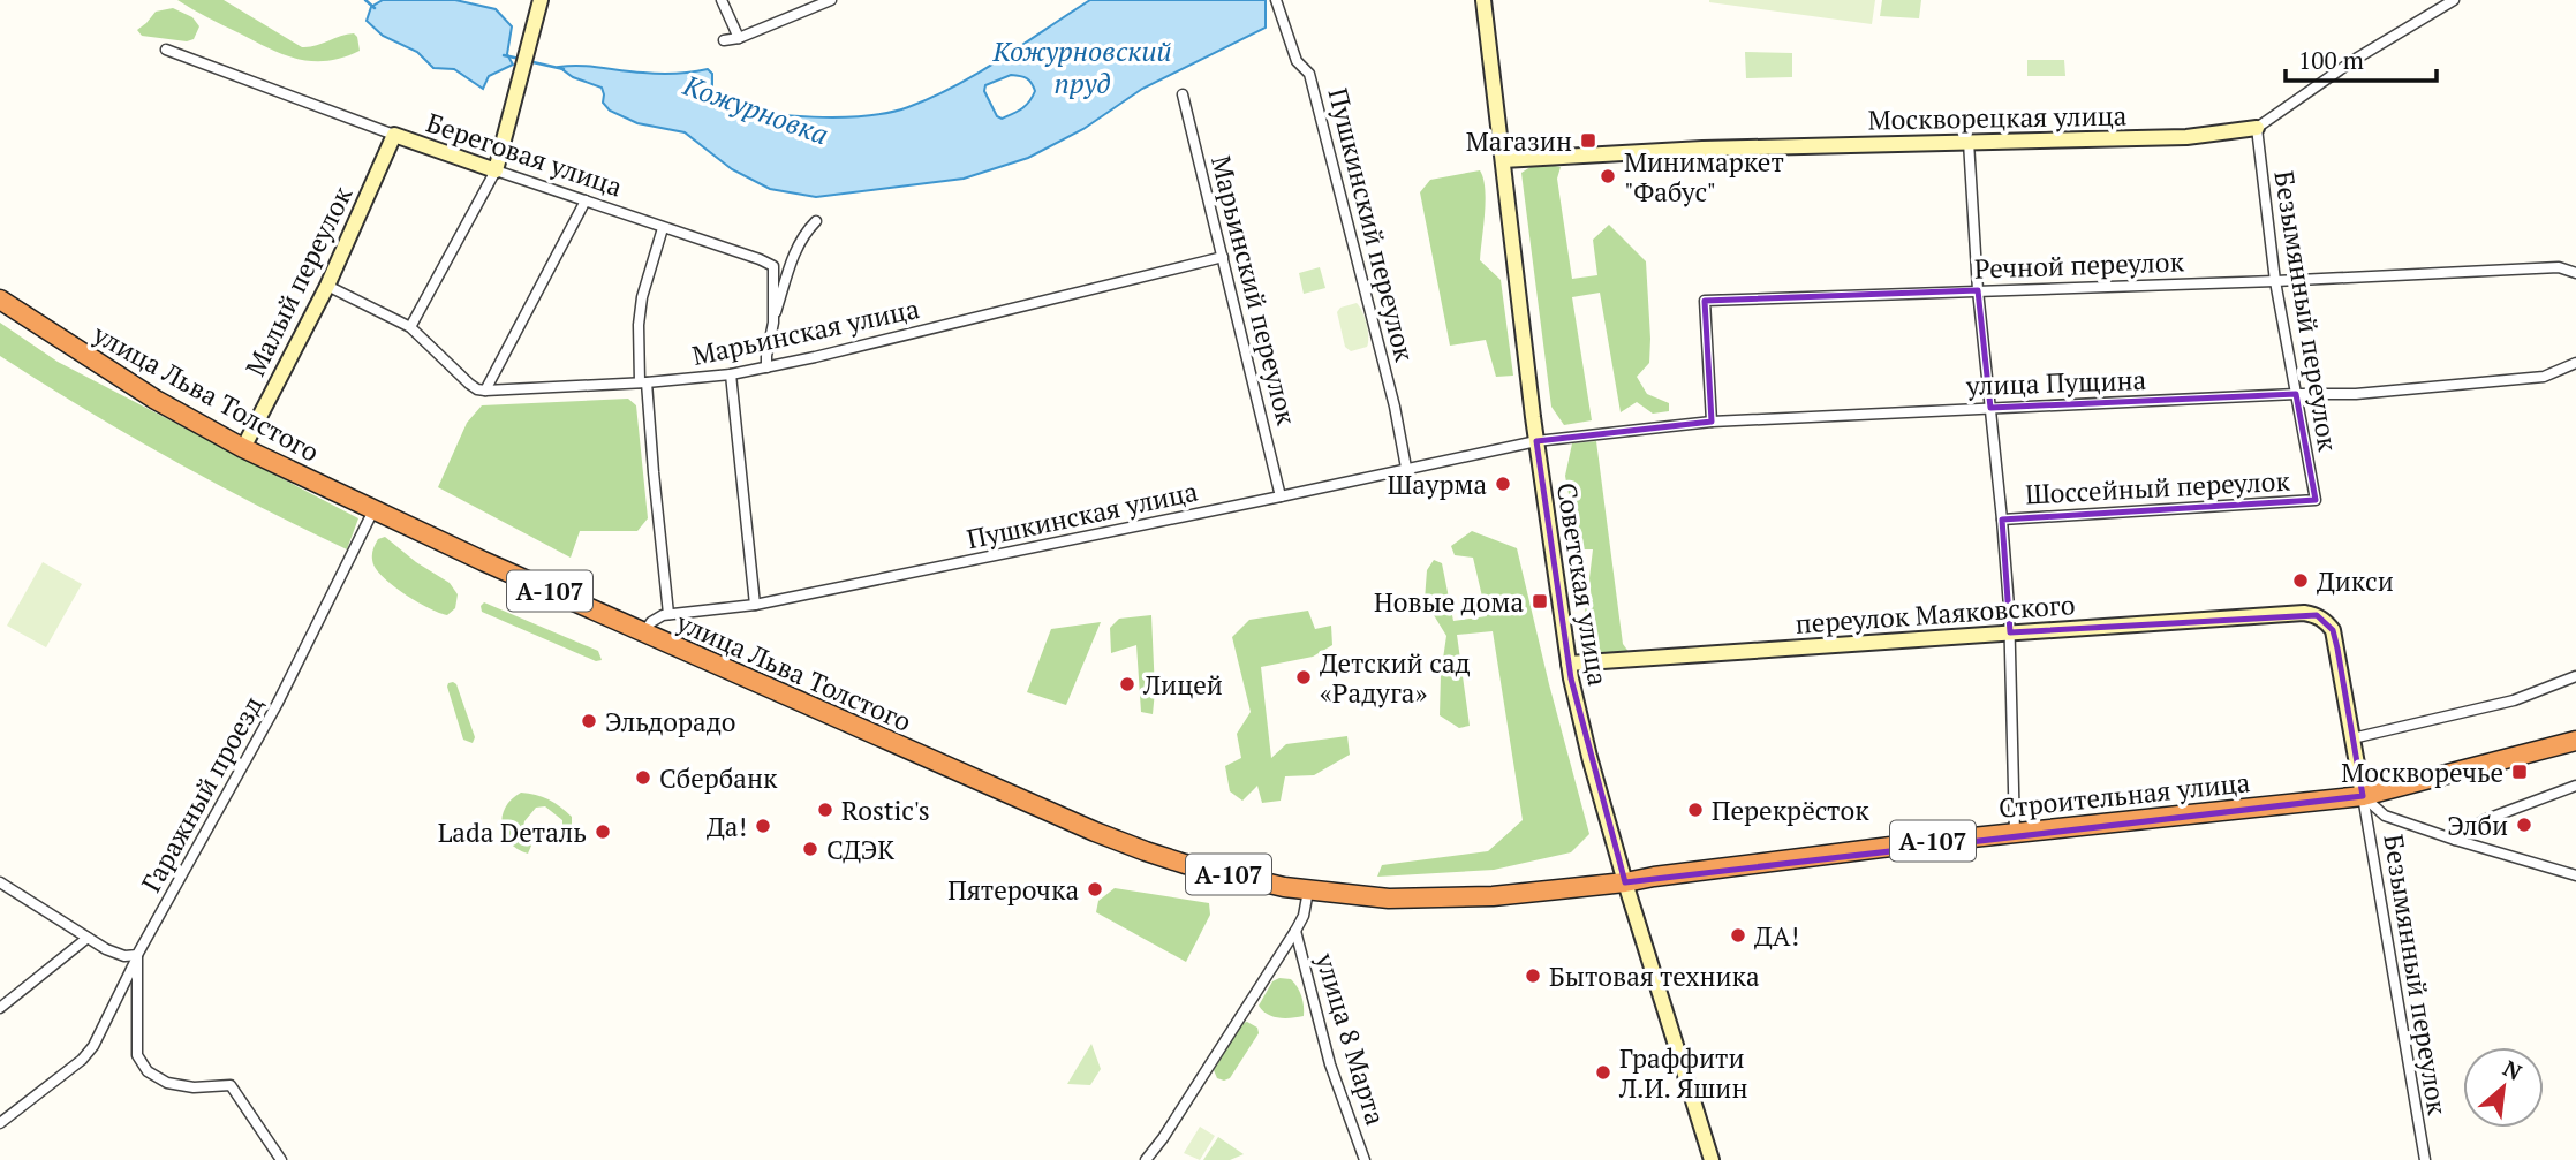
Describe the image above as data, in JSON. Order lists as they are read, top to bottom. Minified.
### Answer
{"streets":{"highway":["улица Льва Толстого","А-107","Строительная улица"],"street":["Москворецкая улица","Береговая улица","Пушкинский переулок","Речной переулок","Малый переулок","Марьинский переулок","Безымянный переулок","Марьинская улица","улица Пущина","Шоссейный переулок","Пушкинская улица","Советская улица","переулок Маяковского","Гаражный проезд","улица 8 Марта"]},"crossings":[["Москворецкая улица","Безымянный переулок"],["Москворецкая улица","Советская улица"],["Береговая улица","Малый переулок"],["Береговая улица","Марьинская улица"],["Пушкинский переулок","Пушкинская улица"],["Речной переулок","Безымянный переулок"],["Речной переулок","улица Пущина"],["Малый переулок","улица Льва Толстого"],["Марьинский переулок","Марьинская улица"],["Марьинский переулок","Пушкинская улица"],["Безымянный переулок","улица Пущина"],["Безымянный переулок","Шоссейный переулок"],["Безымянный переулок","Строительная улица"],["улица Пущина","Пушкинская улица"],["улица Пущина","Советская улица"],["улица Льва Толстого","Советская улица"],["улица Льва Толстого","Гаражный проезд"],["улица Льва Толстого","Строительная улица"],["Пушкинская улица","Советская улица"],["Советская улица","переулок Маяковского"],["Советская улица","Строительная улица"]],"water":["Кожурновский пруд","Кожурновка"],"places":{"transit":["Магазин","Новые дома","Москворечье"],"other":["Минимаркет \"Фабус\"","Шаурма","Дикси","Детский сад «Радуга»","Лицей","Эльдорадо","Сбербанк","Rostic's","Перекрёсток","Элби","Да!","Lada Dеталь","СДЭК","Пятерочка","ДА!","Бытовая техника","Граффити Л.И. Яшин"]},"scale_bar":"100 m","north":"top right"}
